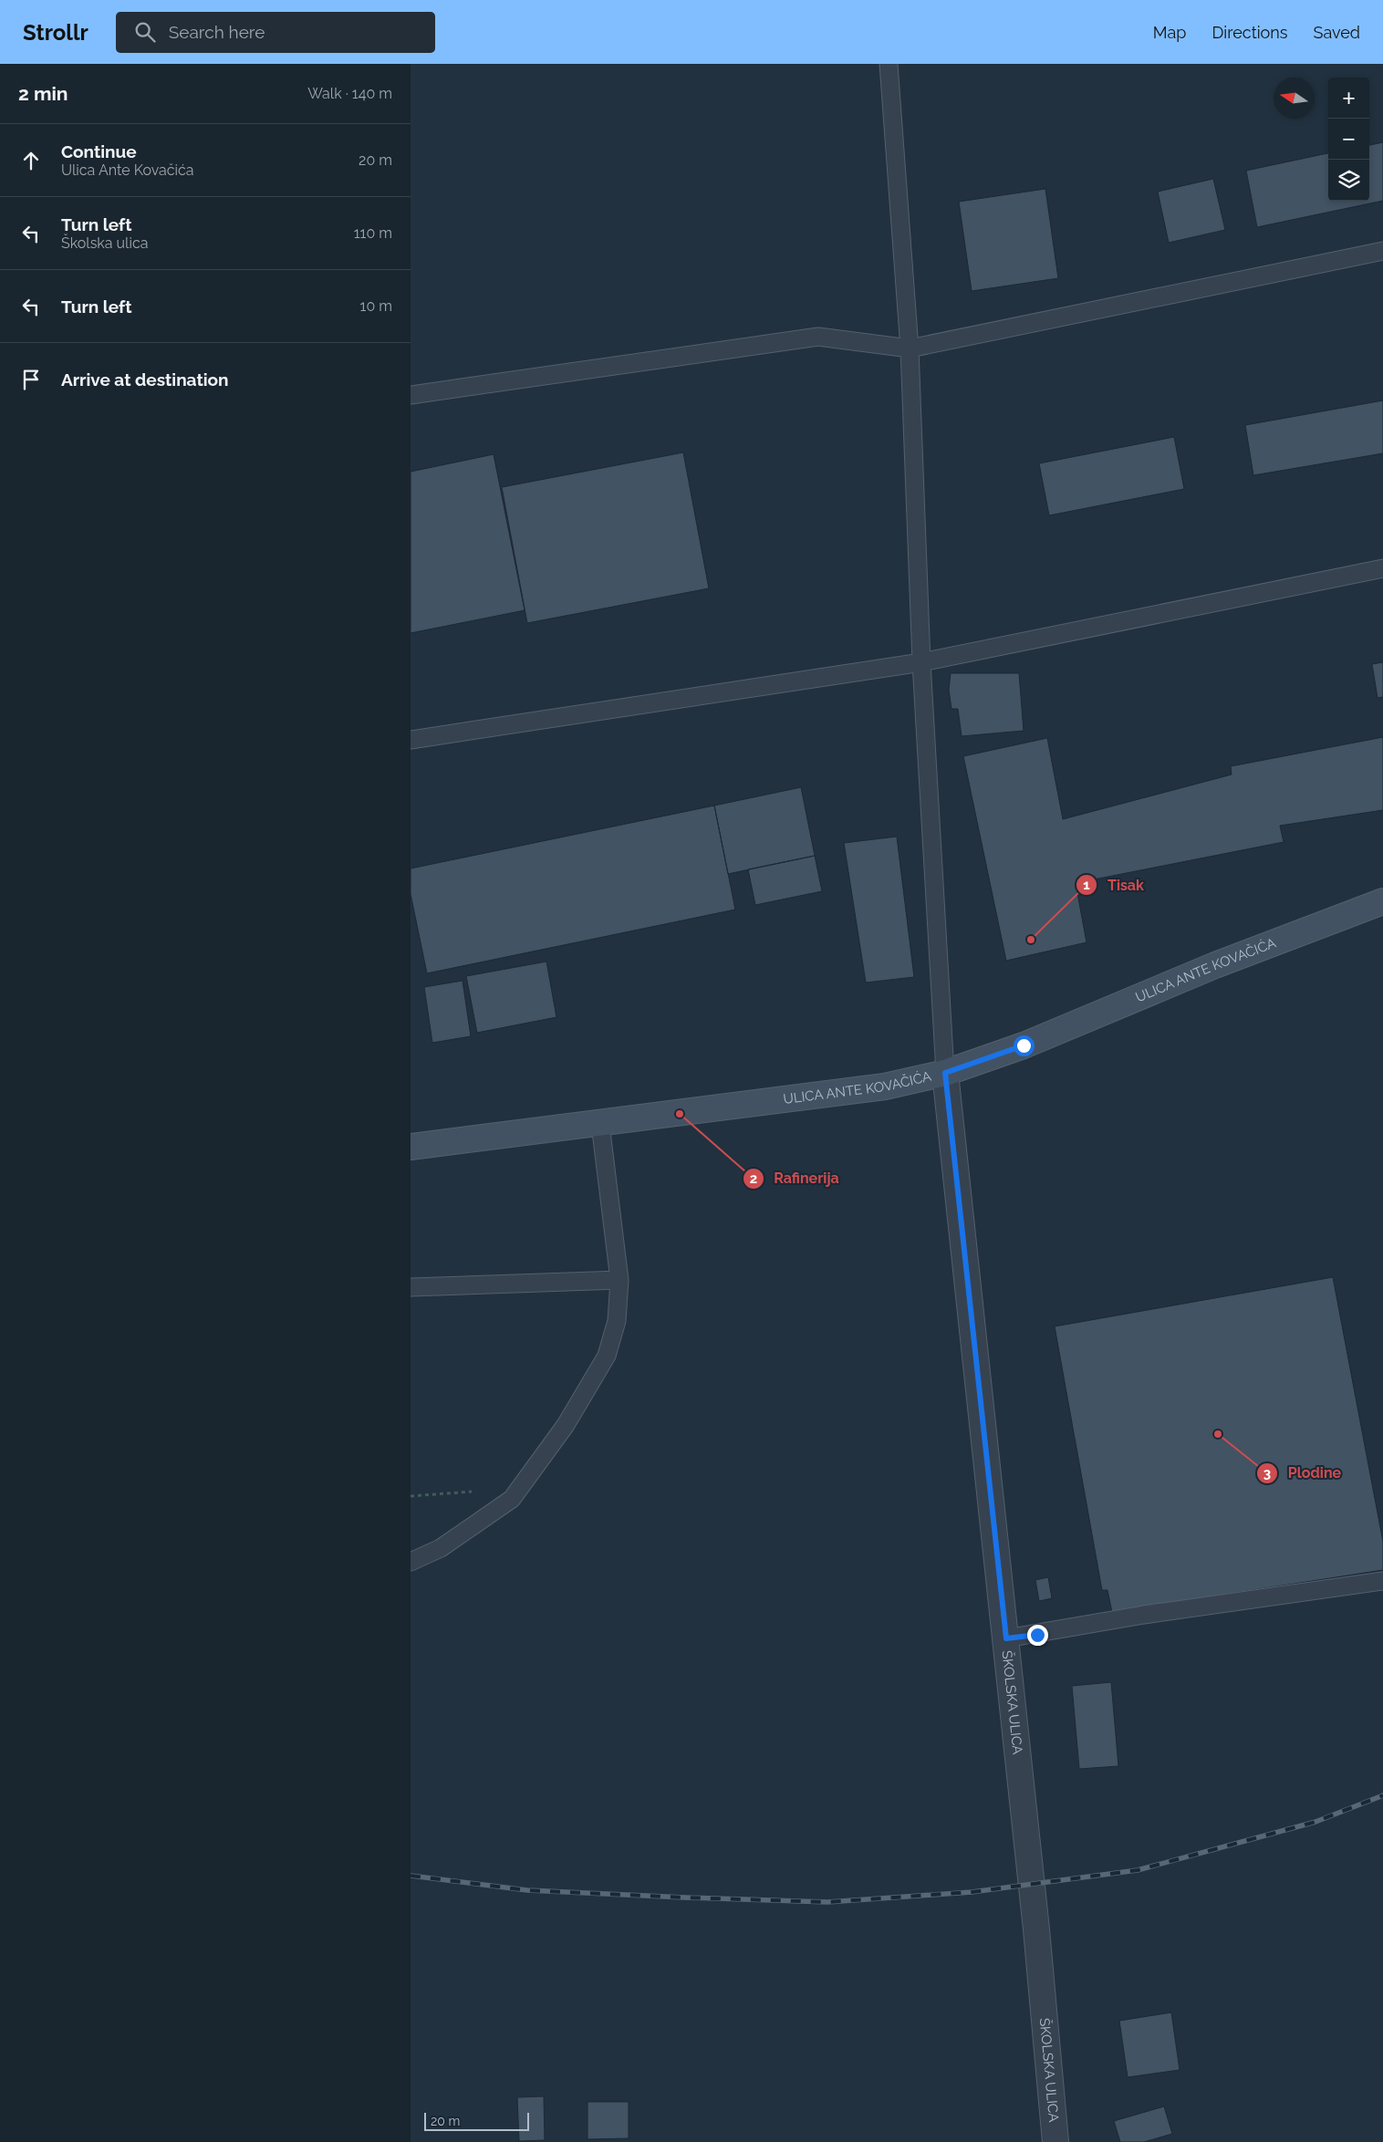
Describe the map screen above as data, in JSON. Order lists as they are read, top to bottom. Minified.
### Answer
{"streets":{"main road":["ULICA ANTE KOVAČIĆA"],"street":["ŠKOLSKA ULICA"]},"crossings":[["ULICA ANTE KOVAČIĆA","ŠKOLSKA ULICA"]],"places":["Tisak","Rafinerija","Plodine"],"scale_bar":"20 m","north":"left","page":{"header":"Strollr","search":"Search here","nav":["Map","Directions","Saved"],"heading":["2 min","Walk · 140 m"],"map_buttons":["+","−"],"list":[["Continue","Ulica Ante Kovačića","20 m"],["Turn left","Školska ulica","110 m"],["Turn left","10 m"],"Arrive at destination"],"scale":"20 m"}}
